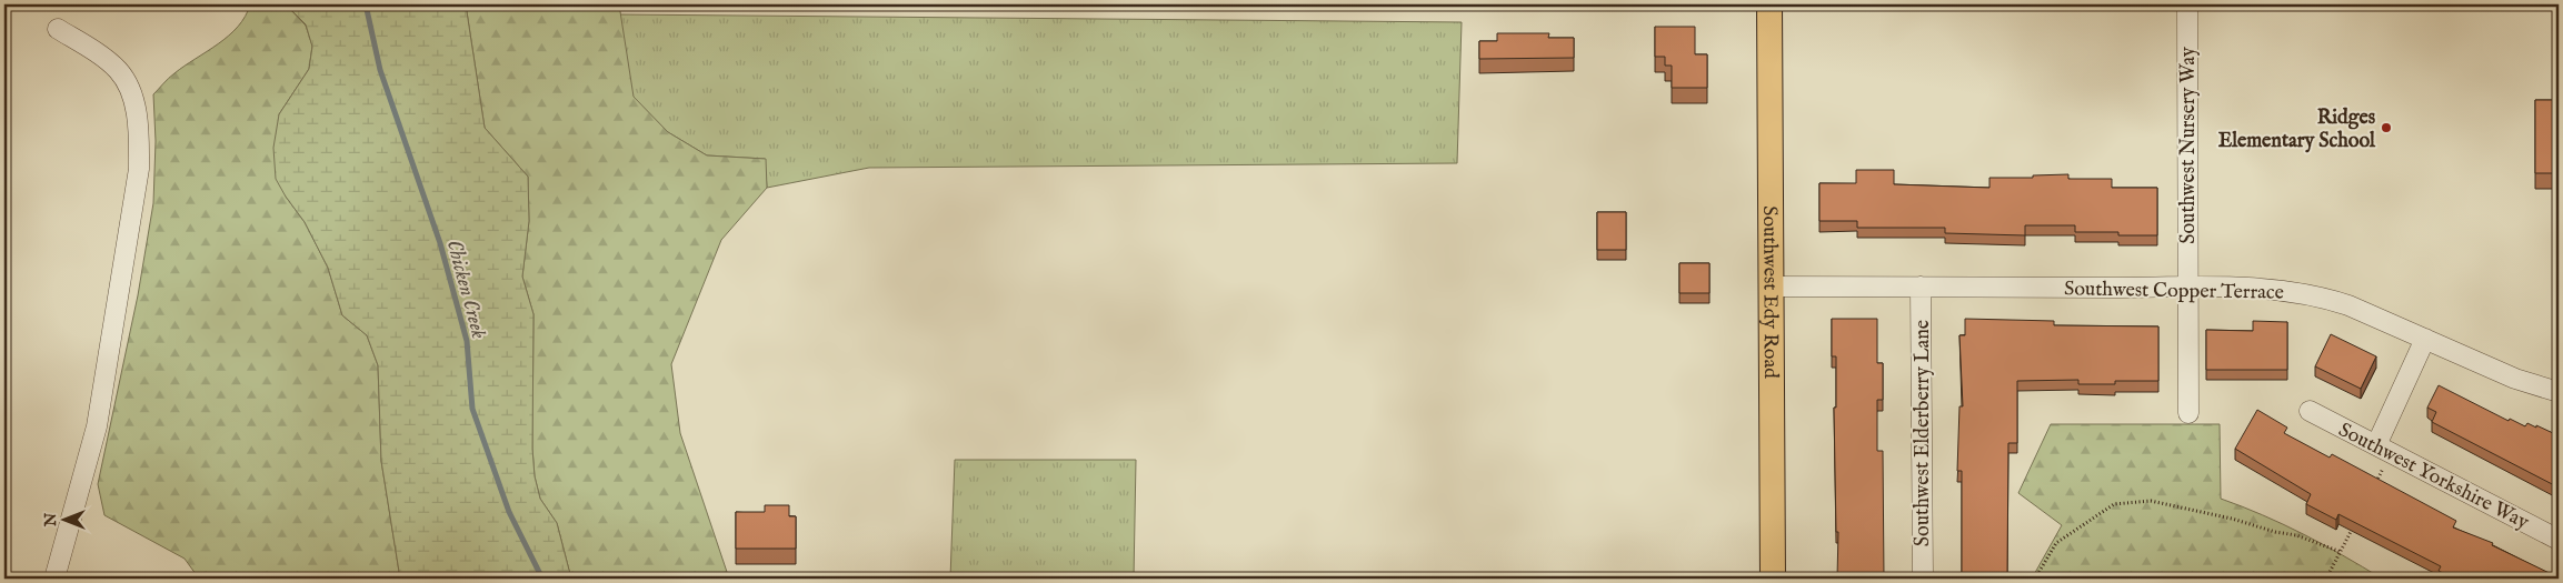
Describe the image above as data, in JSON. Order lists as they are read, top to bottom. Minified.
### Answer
{"streets":{"main road":["Southwest Edy Road"],"street":["Southwest Nursery Way","Southwest Copper Terrace","Southwest Elderberry Lane","Southwest Yorkshire Way"]},"crossings":[["Southwest Nursery Way","Southwest Copper Terrace"],["Southwest Copper Terrace","Southwest Edy Road"],["Southwest Copper Terrace","Southwest Elderberry Lane"]],"water":["Chicken Creek"],"places":["Ridges Elementary School"],"north":"left"}
